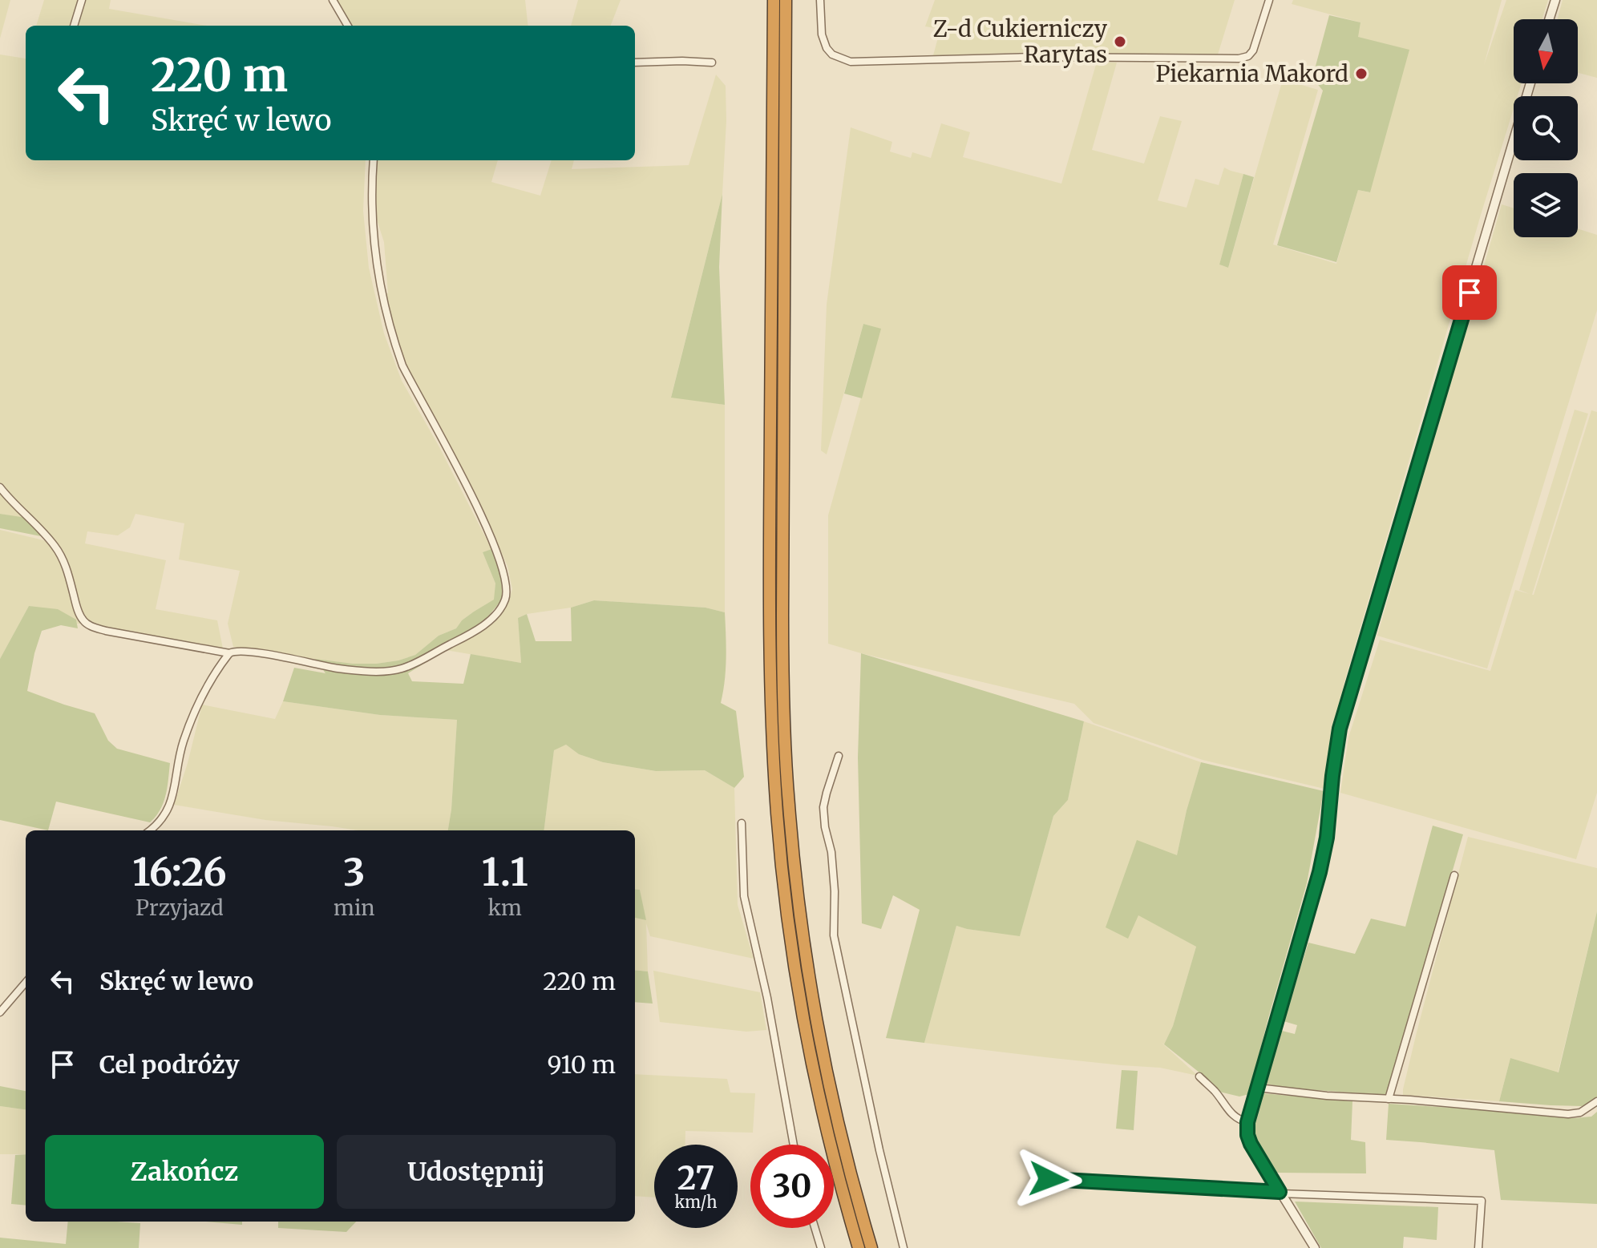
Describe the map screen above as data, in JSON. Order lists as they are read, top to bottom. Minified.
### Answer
{"places":["Z-d Cukierniczy Rarytas","Piekarnia Makord"],"north":"bottom","page":{"turn":["220 m","Skręć w lewo"],"eta":["16:26","Przyjazd","3","min","1.1","km"],"list":[{"name":"Skręć w lewo","value":"220 m"},{"name":"Cel podróży","value":"910 m"}],"buttons":["Zakończ","Udostępnij"],"speed":"27 km/h","limit":"30"}}
